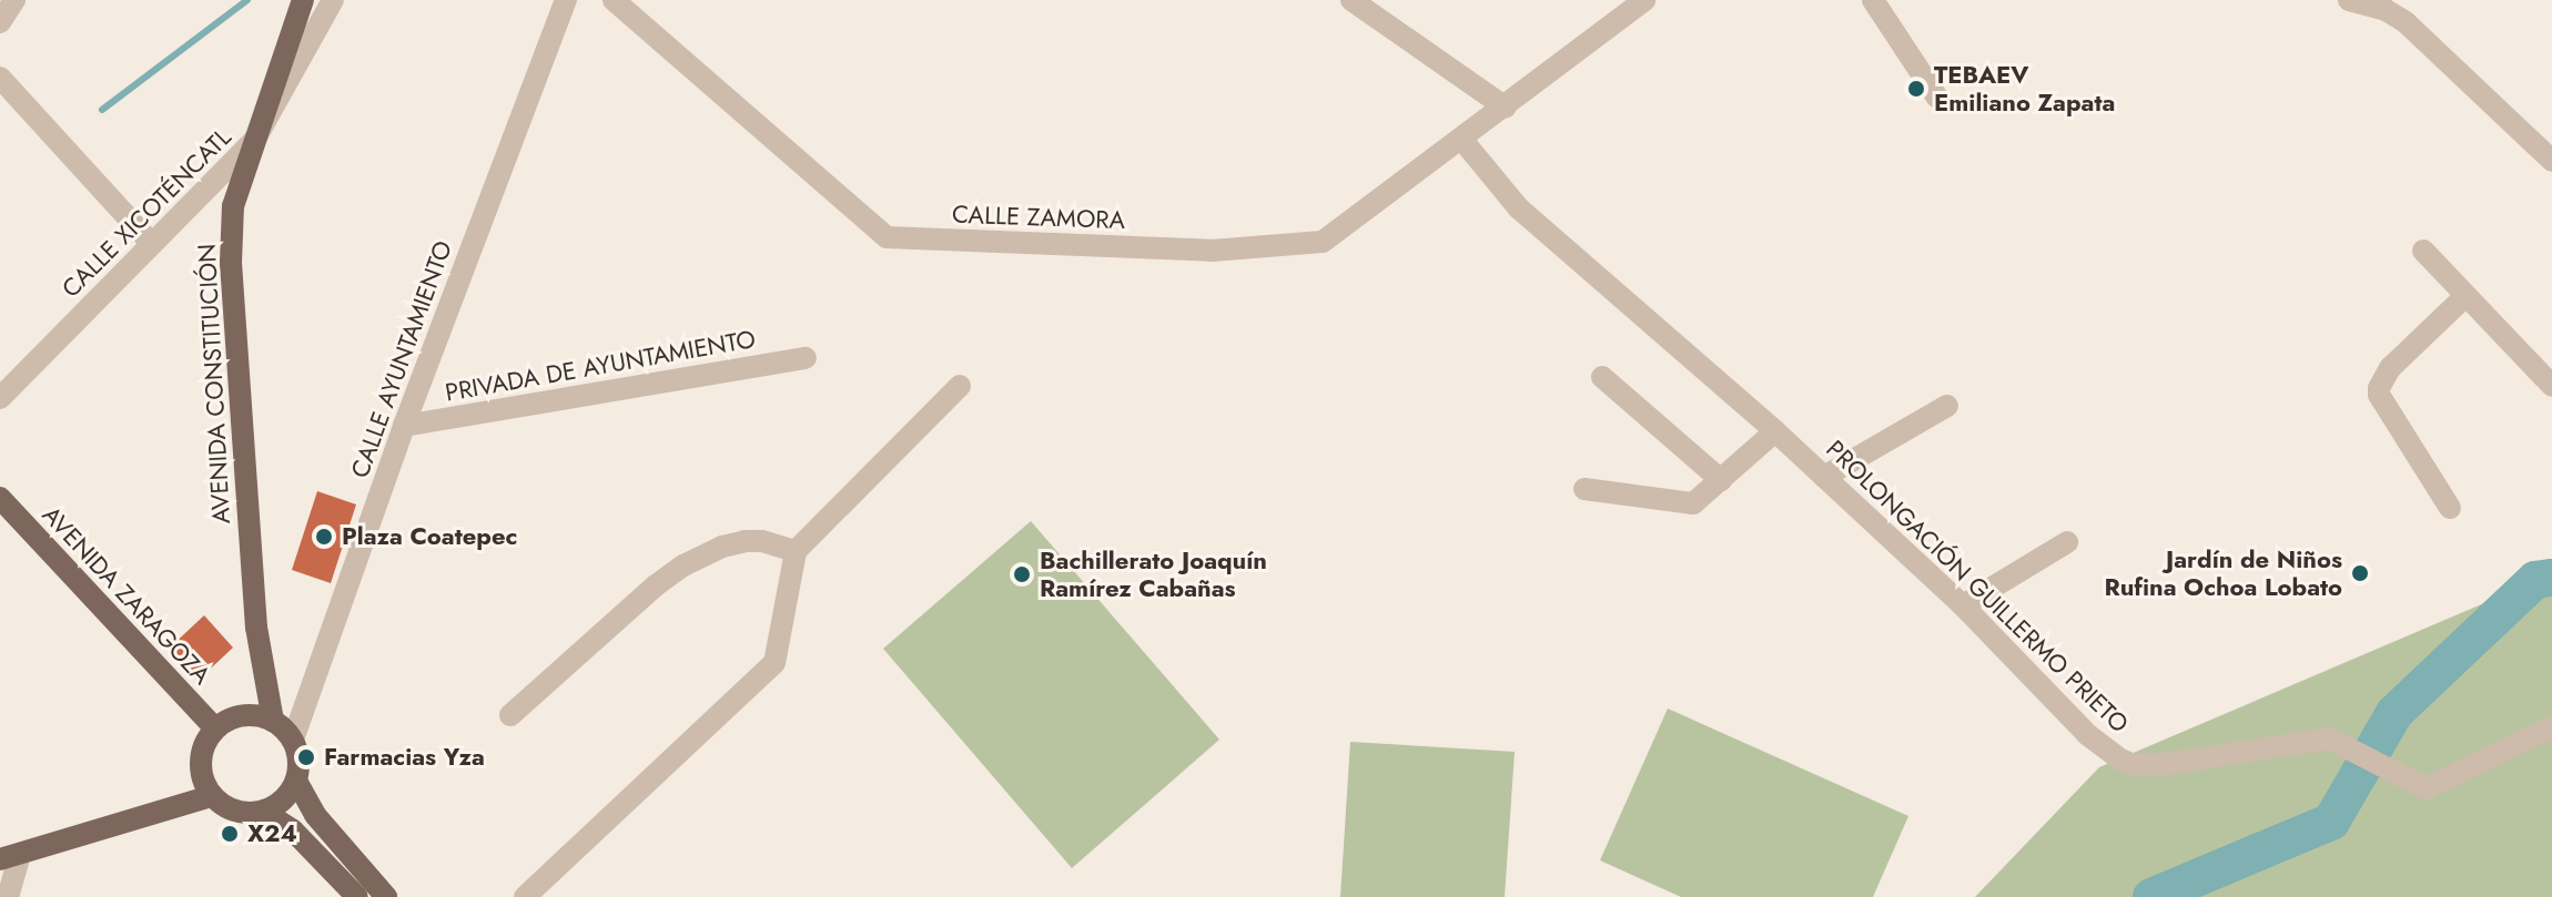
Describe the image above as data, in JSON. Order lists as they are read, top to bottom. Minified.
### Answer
{"streets":{"main road":["AVENIDA CONSTITUCIÓN","AVENIDA ZARAGOZA"],"street":["CALLE XICOTÉNCATL","CALLE ZAMORA","CALLE AYUNTAMIENTO","PRIVADA DE AYUNTAMIENTO","PROLONGACIÓN GUILLERMO PRIETO"]},"crossings":[["CALLE XICOTÉNCATL","AVENIDA CONSTITUCIÓN"],["CALLE ZAMORA","PROLONGACIÓN GUILLERMO PRIETO"],["CALLE AYUNTAMIENTO","PRIVADA DE AYUNTAMIENTO"],["CALLE AYUNTAMIENTO","AVENIDA CONSTITUCIÓN"],["CALLE AYUNTAMIENTO","AVENIDA ZARAGOZA"],["AVENIDA CONSTITUCIÓN","AVENIDA ZARAGOZA"]],"places":["TEBAEV Emiliano Zapata","Plaza Coatepec","Jardín de Niños Rufina Ochoa Lobato","Bachillerato Joaquín Ramírez Cabañas","Farmacias Yza","X24"]}
